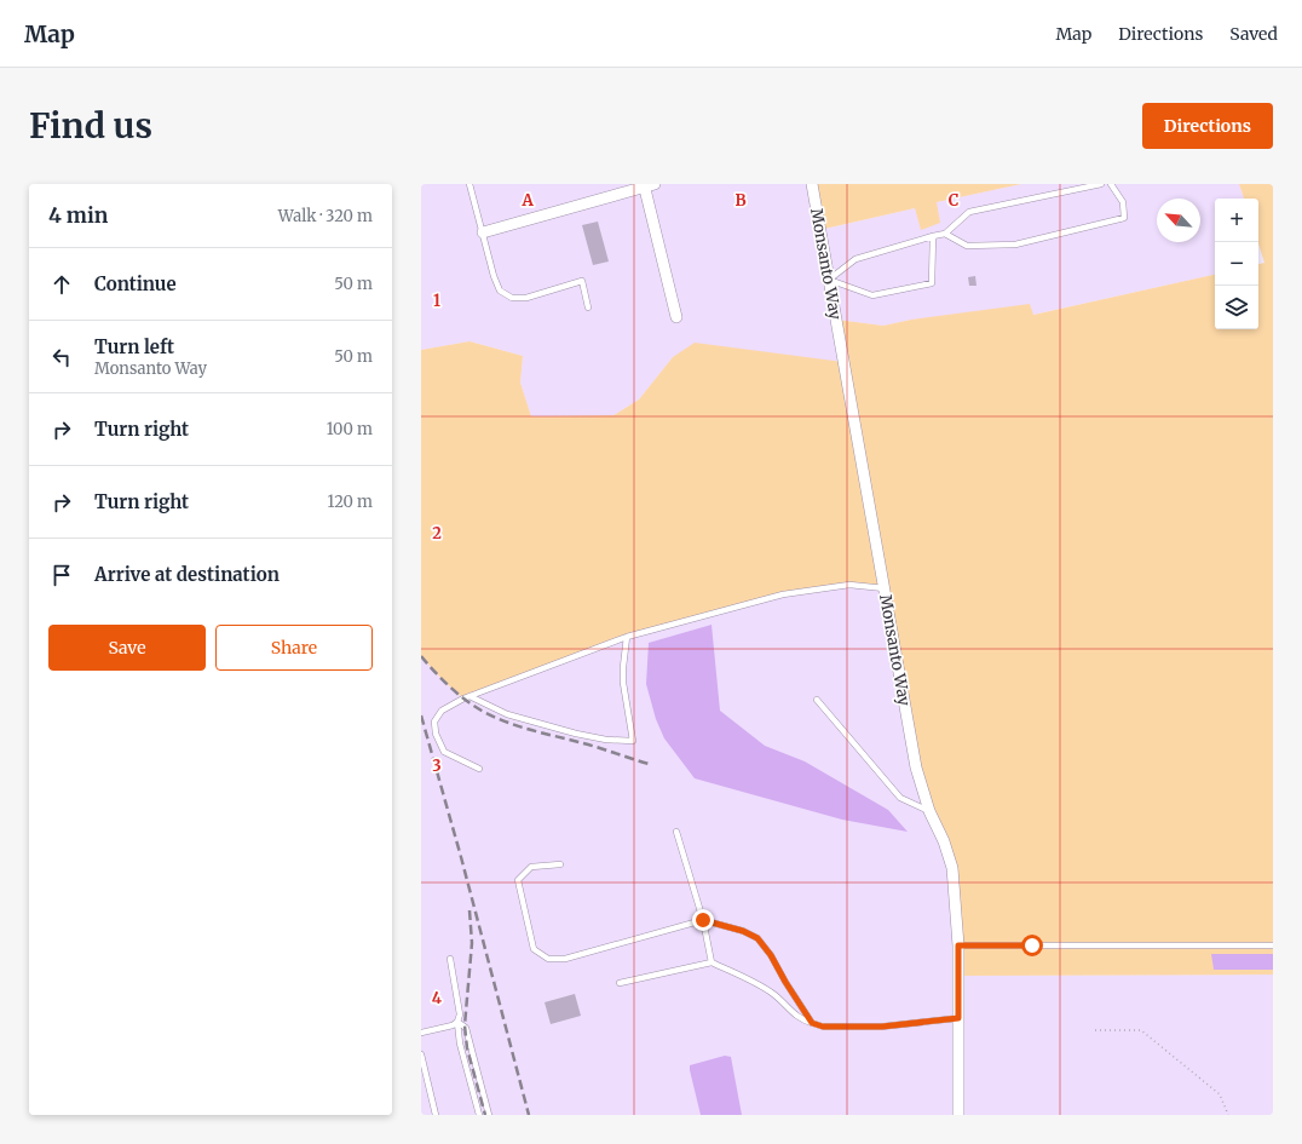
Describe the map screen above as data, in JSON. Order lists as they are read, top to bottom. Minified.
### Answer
{"streets":{"street":["Monsanto Way"]},"north":"top left","page":{"header":"Map","nav":["Map","Directions","Saved"],"buttons":["Directions",["Save","Share"]],"title":"Find us","heading":["4 min","Walk · 320 m"],"map_buttons":["+","−"],"list":[["Continue","50 m"],["Turn left","Monsanto Way","50 m"],["Turn right","100 m"],["Turn right","120 m"],"Arrive at destination"]},"grid":{"columns":["A","B","C"],"rows":["1","2","3","4"]}}
